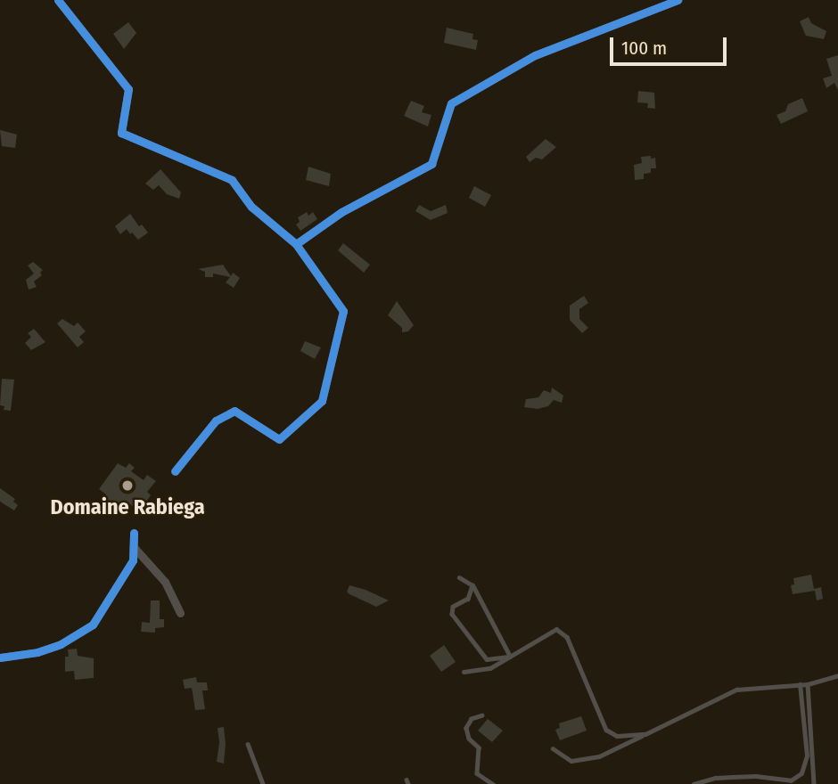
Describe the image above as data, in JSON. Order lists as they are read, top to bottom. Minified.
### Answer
{"places":["Domaine Rabiega"],"scale_bar":"100 m"}
